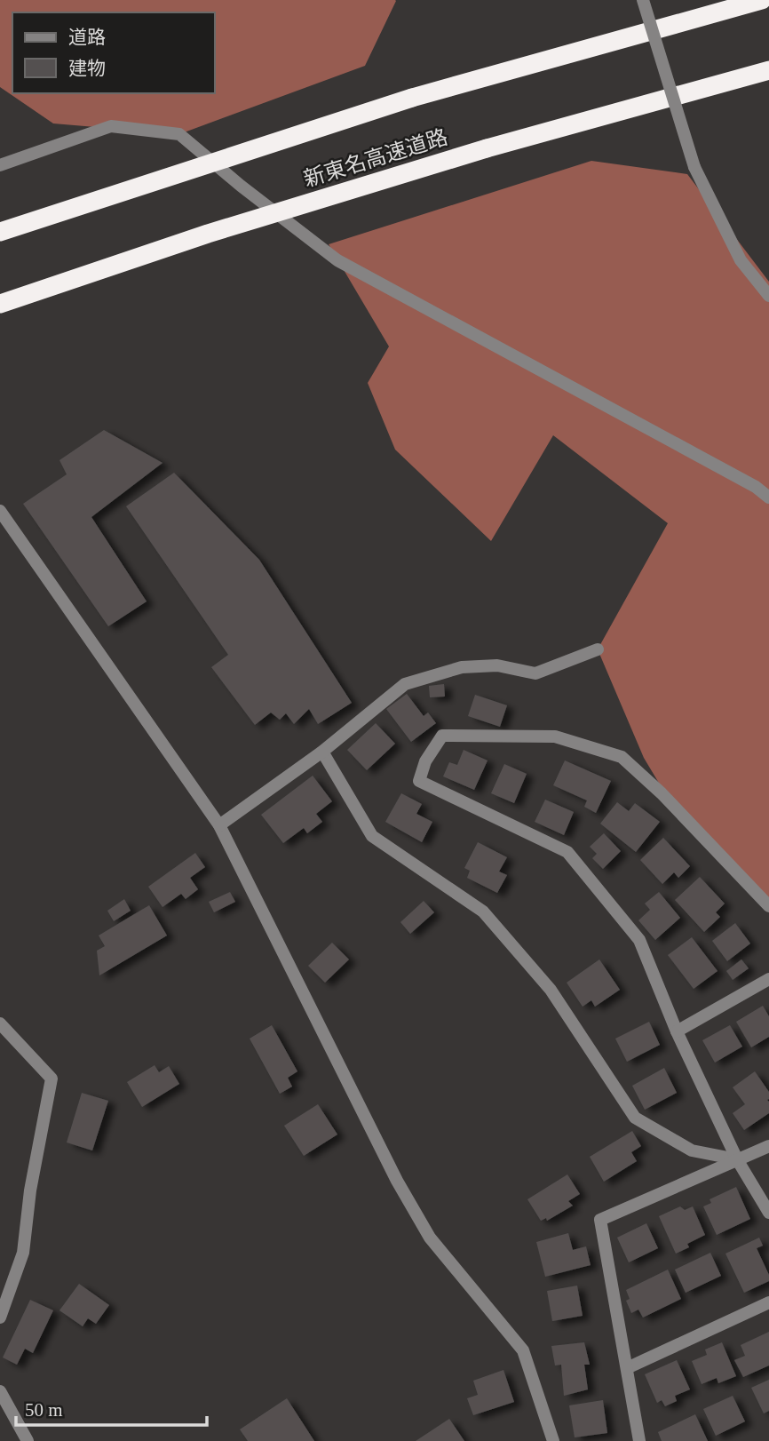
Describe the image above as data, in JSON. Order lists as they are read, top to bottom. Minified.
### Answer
{"streets":{"highway":["新東名高速道路"]},"legend":["道路","建物"],"scale_bar":"50 m"}
